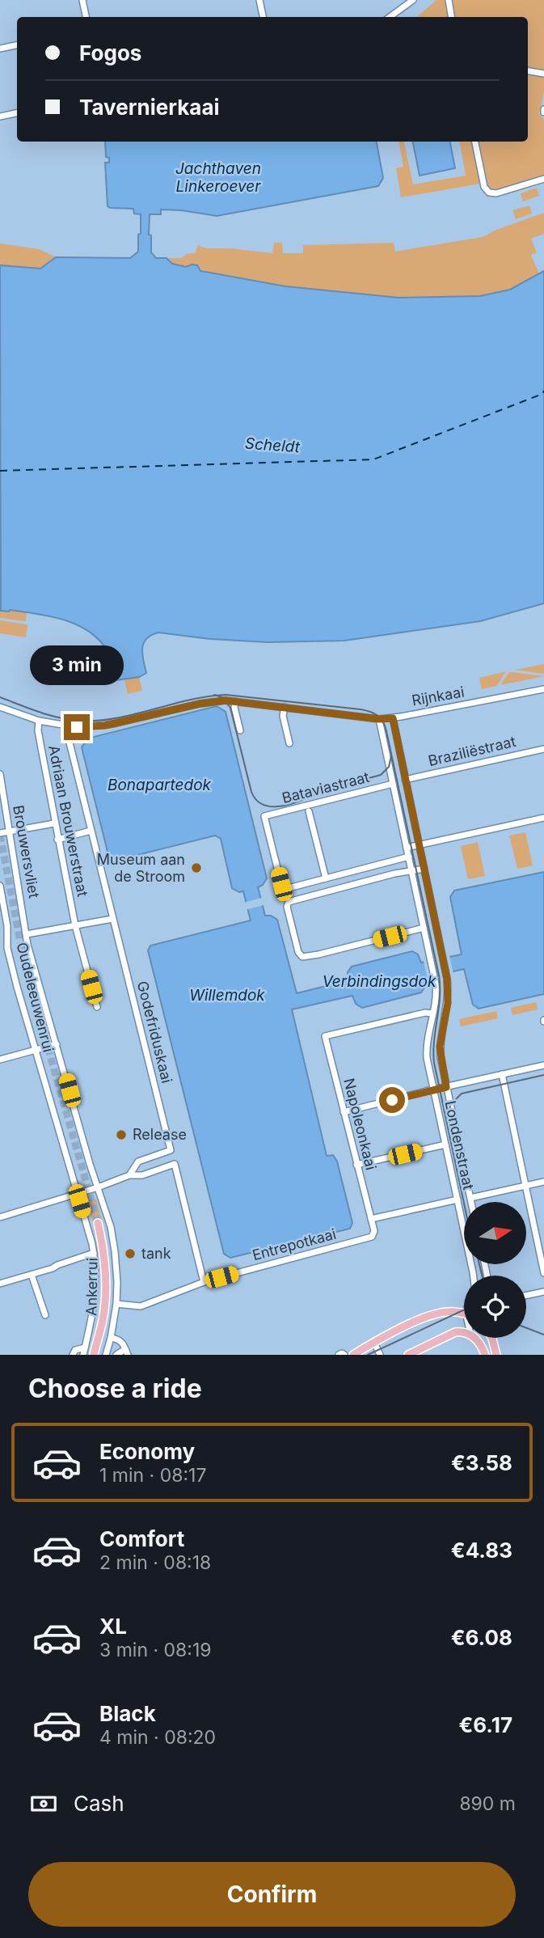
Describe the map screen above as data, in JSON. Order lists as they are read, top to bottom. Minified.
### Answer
{"streets":{"main road":["Ankerrui"],"street":["Rijnkaai","Braziliëstraat","Bataviastraat","Adriaan Brouwerstraat","Brouwersvliet","Oudeleeuwenrui","Godefriduskaai","Napoleonkaai","Londenstraat","Entrepotkaai"]},"crossings":[["Rijnkaai","Adriaan Brouwerstraat"],["Rijnkaai","Godefriduskaai"],["Rijnkaai","Londenstraat"],["Braziliëstraat","Londenstraat"],["Bataviastraat","Londenstraat"],["Brouwersvliet","Oudeleeuwenrui"],["Oudeleeuwenrui","Ankerrui"],["Napoleonkaai","Londenstraat"],["Napoleonkaai","Entrepotkaai"]],"water":["Jachthaven Linkeroever","Scheldt","Bonapartedok","Verbindingsdok","Willemdok"],"places":["Museum aan de Stroom","Release","tank"],"north":"right","page":{"banner":["Fogos","Tavernierkaai"],"bubble":"3 min","heading":"Choose a ride","list":[{"name":"Economy","note":"1 min · 08:17","value":"€3.58"},{"name":"Comfort","note":"2 min · 08:18","value":"€4.83"},{"name":"XL","note":"3 min · 08:19","value":"€6.08"},{"name":"Black","note":"4 min · 08:20","value":"€6.17"}],"pay":["Cash","890 m"],"buttons":"Confirm"}}
